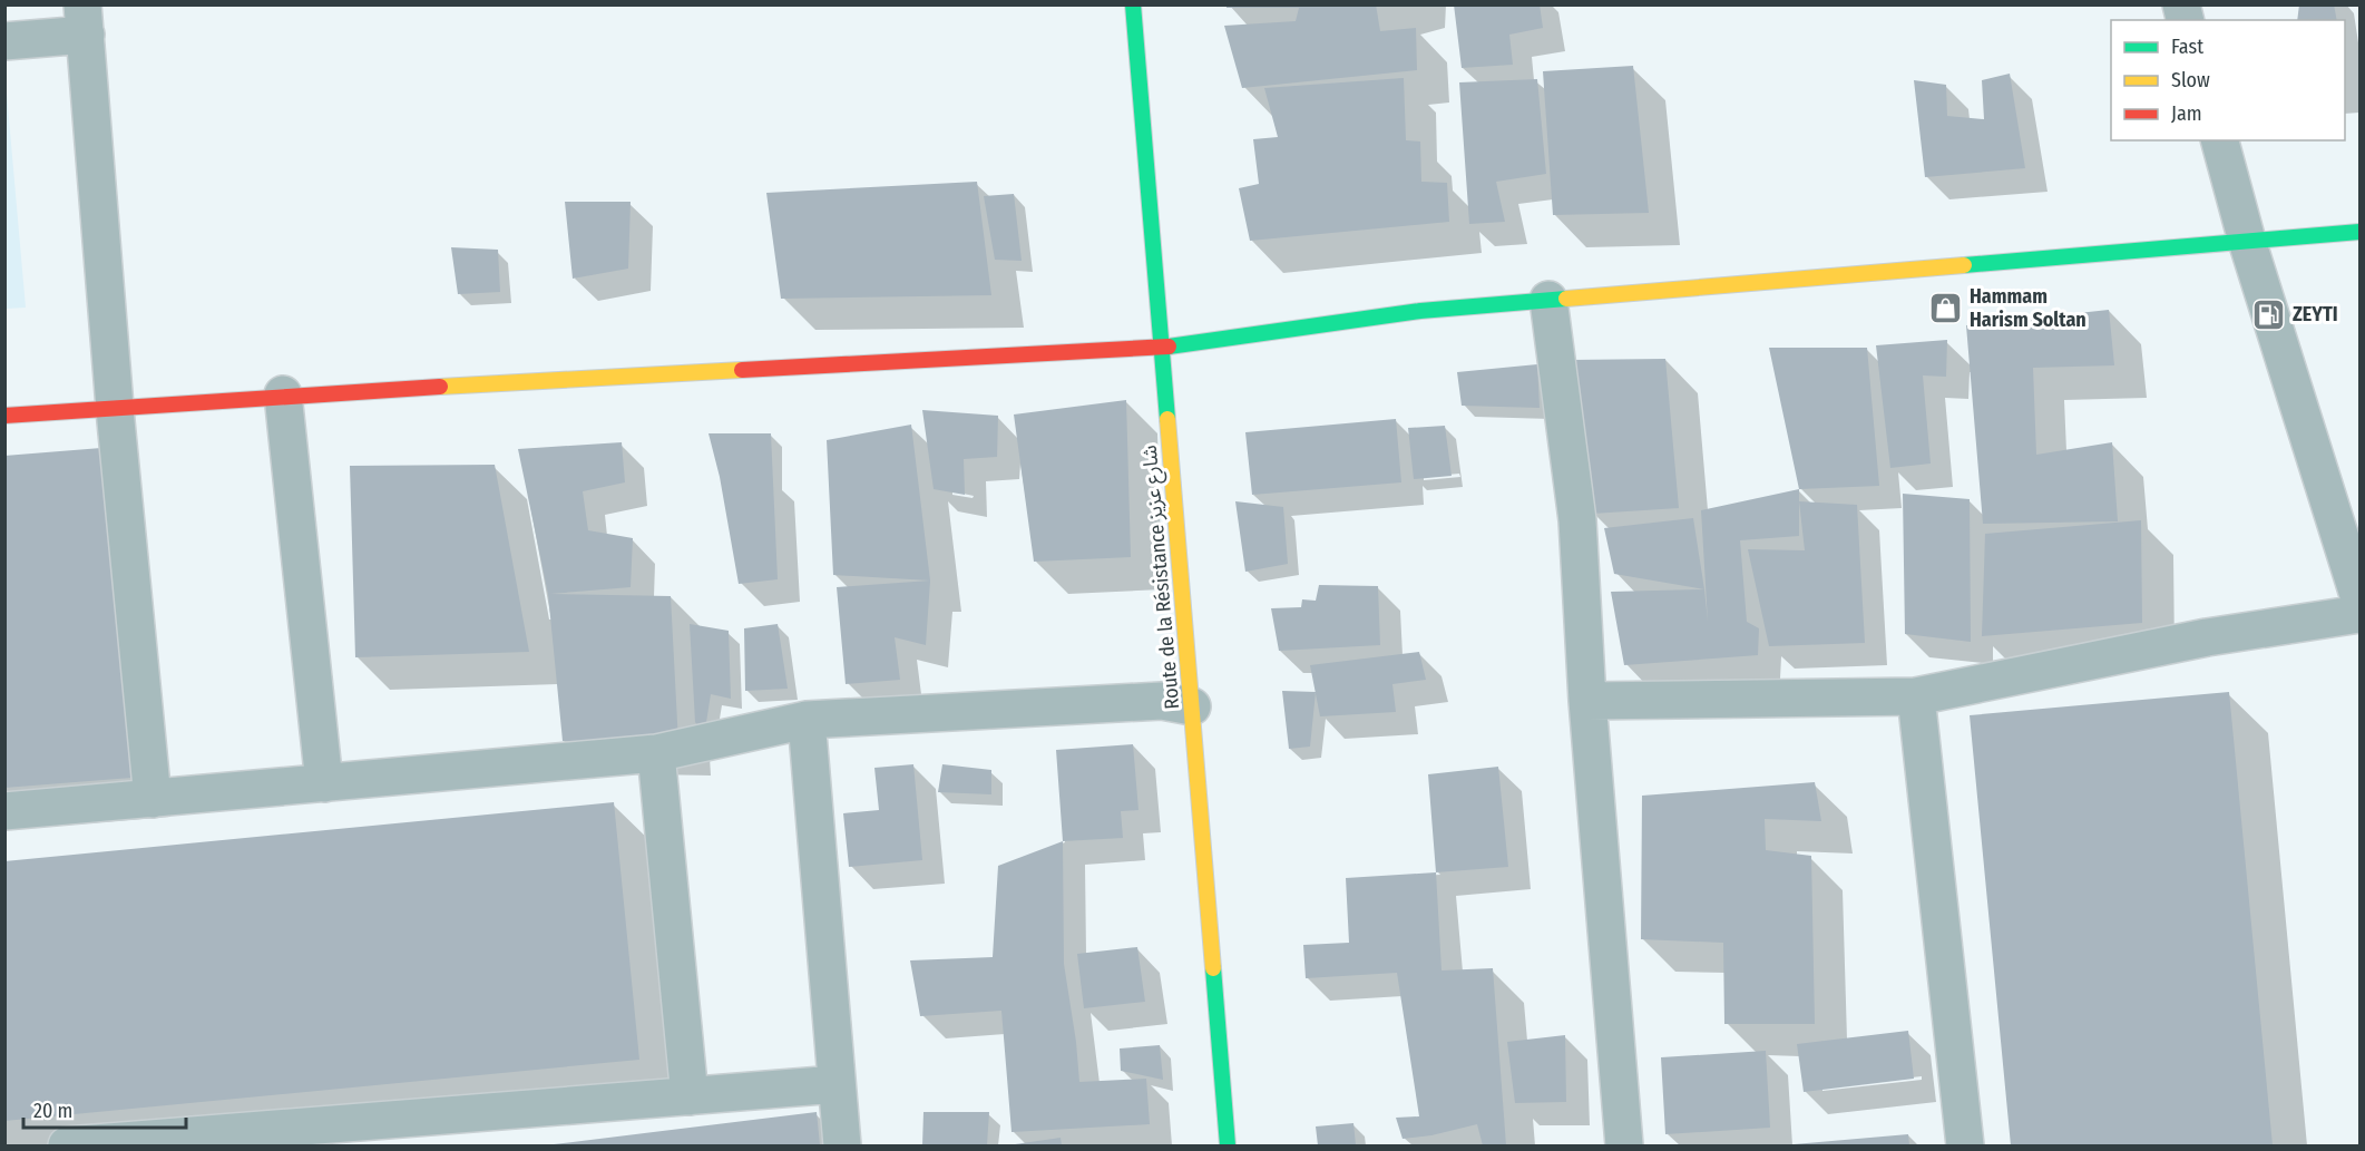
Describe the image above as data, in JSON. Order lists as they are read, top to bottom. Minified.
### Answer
{"streets":{"street":["Route de la Résistance شارع عزيز"]},"places":{"shop":["Hammam Harism Soltan"],"fuel station":["ZEYTI"]},"legend":["Fast","Slow","Jam"],"scale_bar":"20 m"}
